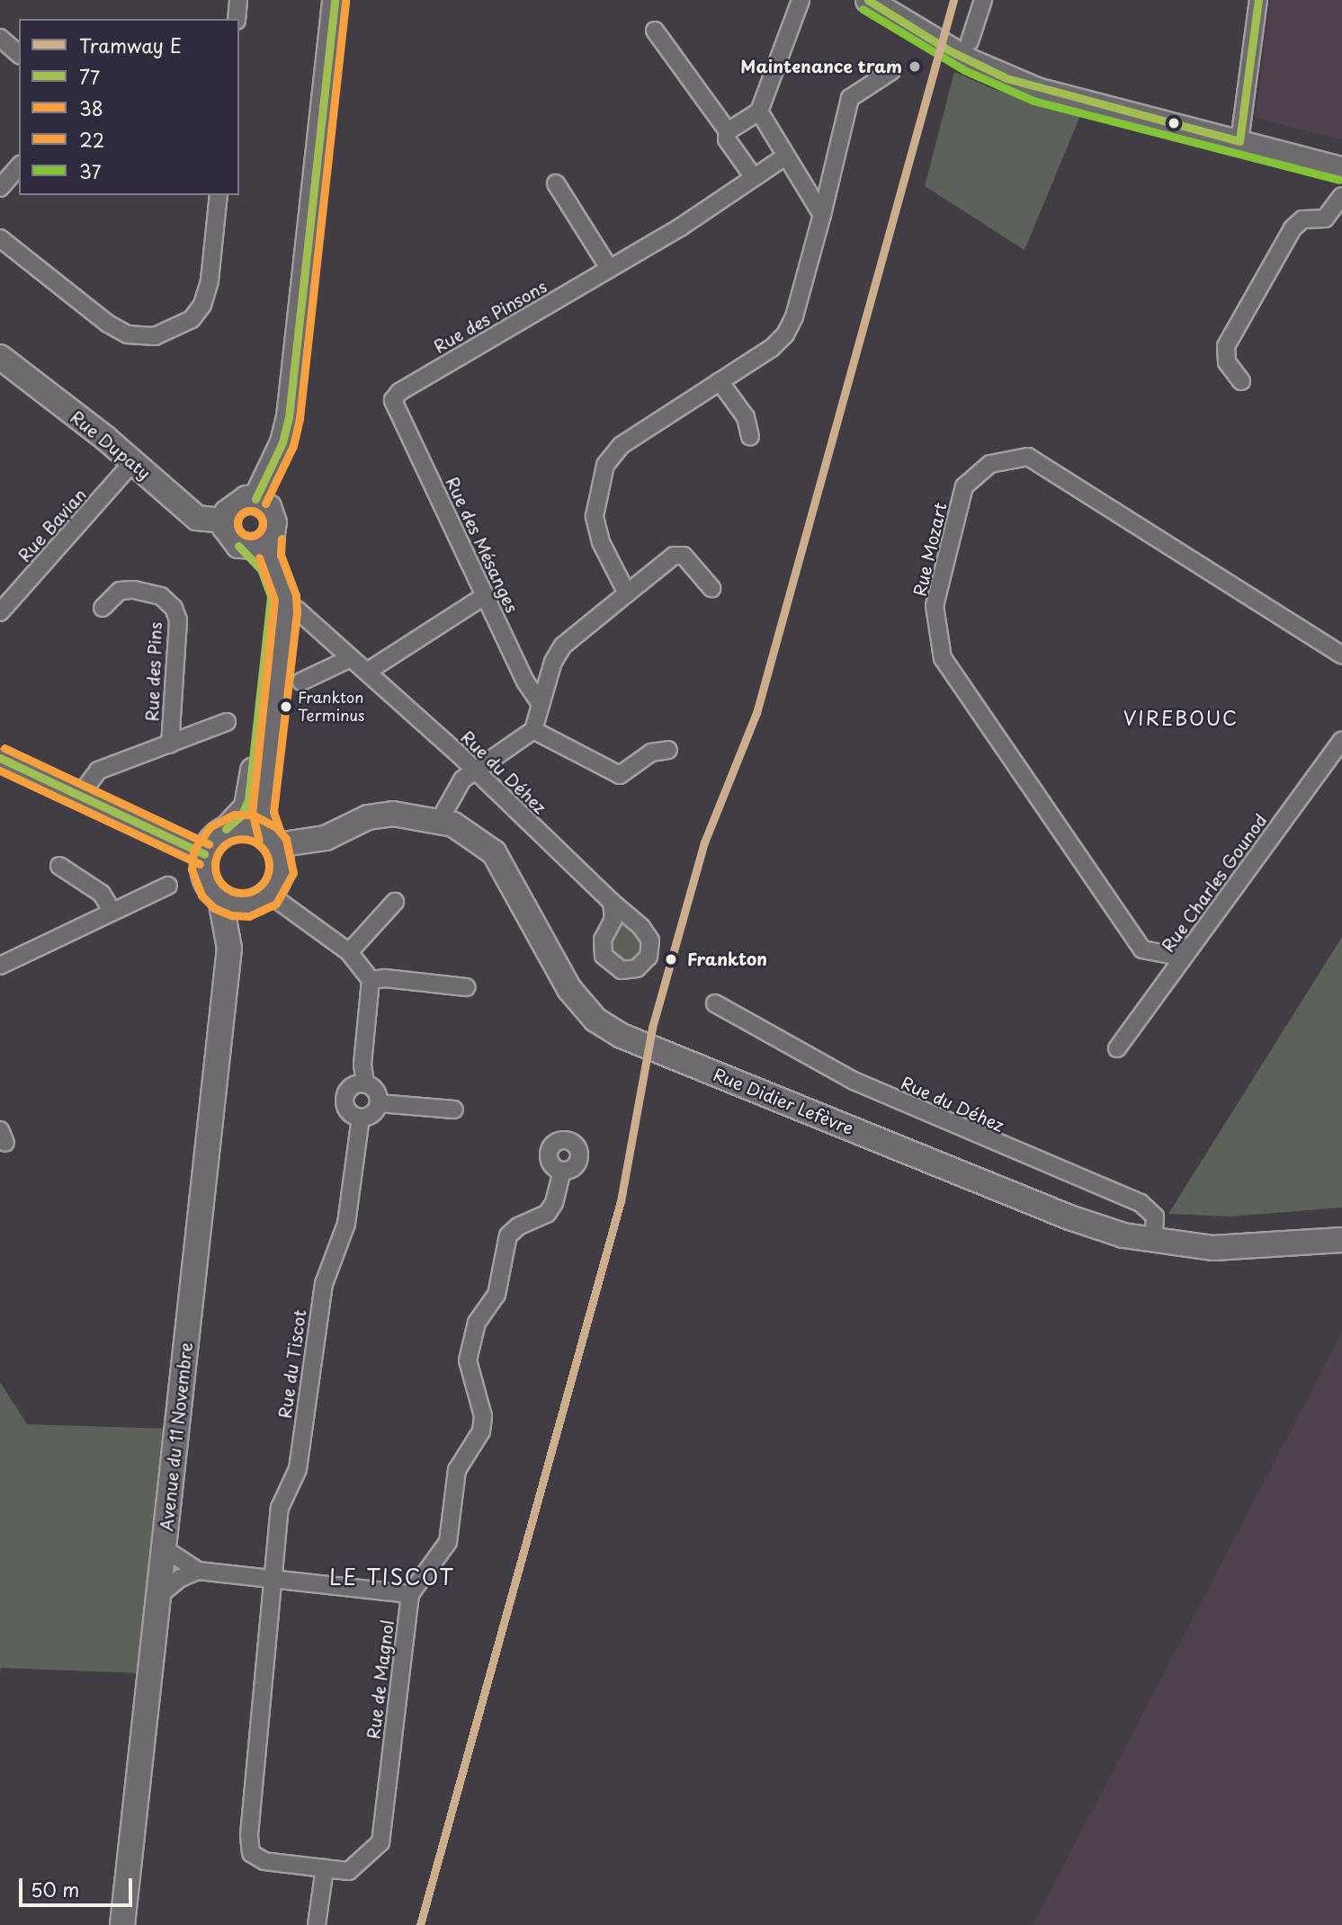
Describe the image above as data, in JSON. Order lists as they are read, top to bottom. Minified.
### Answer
{"streets":{"main road":["Rue Dupaty","Rue Didier Lefèvre","Avenue du 11 Novembre"],"street":["Rue des Pinsons","Rue Bavian","Rue des Mésanges","Rue Mozart","Rue des Pins","Rue du Déhez","Rue Charles Gounod","Rue du Tiscot","Rue de Magnol"]},"crossings":[["Rue des Pinsons","Rue des Mésanges"],["Rue Dupaty","Rue Bavian"],["Rue Mozart","Rue Charles Gounod"],["Rue du Déhez","Rue Didier Lefèvre"],["Rue Didier Lefèvre","Avenue du 11 Novembre"],["Rue du Tiscot","Rue de Magnol"]],"districts":["VIREBOUC","LE TISCOT"],"places":["Maintenance tram","Frankton Terminus","Frankton"],"lines":["tram line E","transit line 77","transit line 38","transit line 37","transit line 22"],"legend":["Tramway E","77","38","22","37"],"scale_bar":"50 m"}
